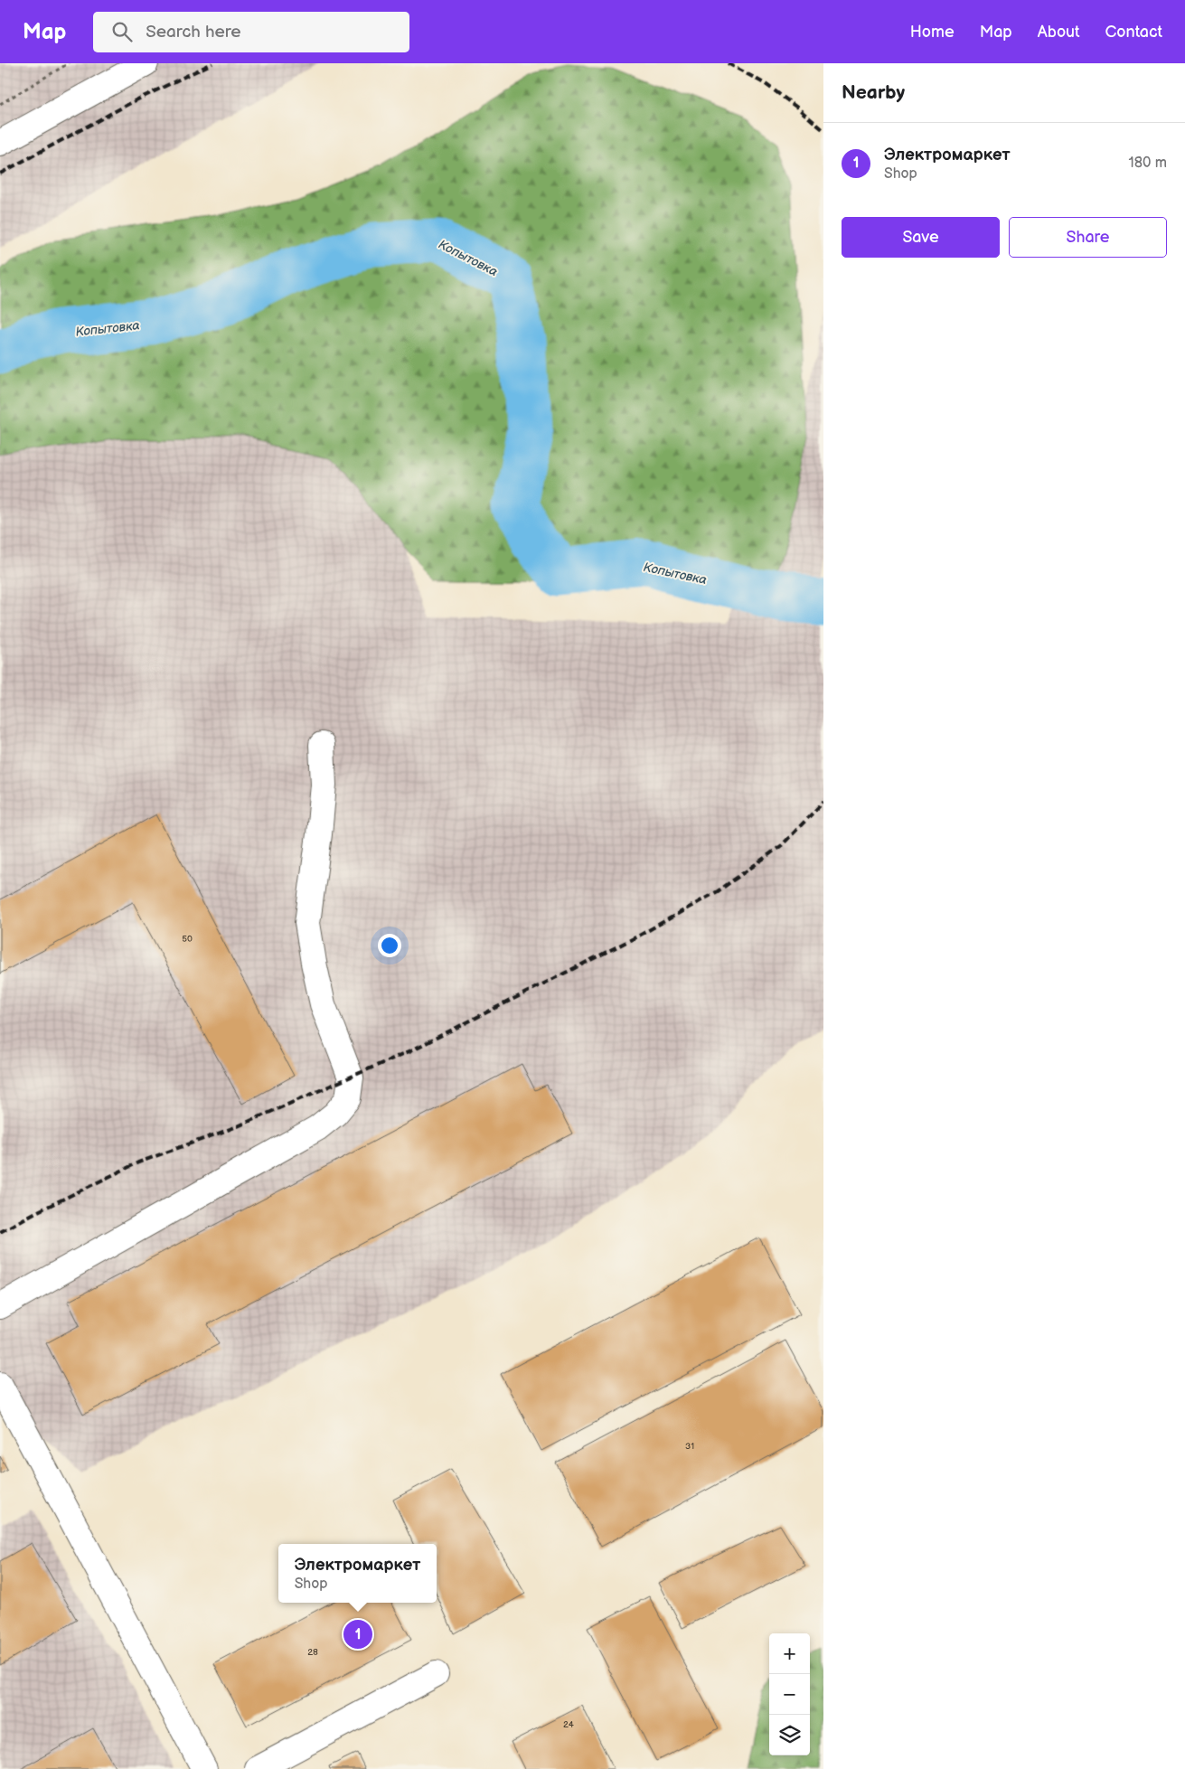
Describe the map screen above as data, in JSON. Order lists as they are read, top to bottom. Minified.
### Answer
{"water":["Копытовка"],"house_numbers":["50","31","28","24"],"page":{"header":"Map","search":"Search here","nav":["Home","Map","About","Contact"],"heading":"Nearby","list":[{"mark":"1","name":"Электромаркет","note":"Shop","value":"180 m"}],"buttons":["Save","Share"],"popup":["Электромаркет","Shop"],"pins":"1","map_buttons":["+","−"]}}
